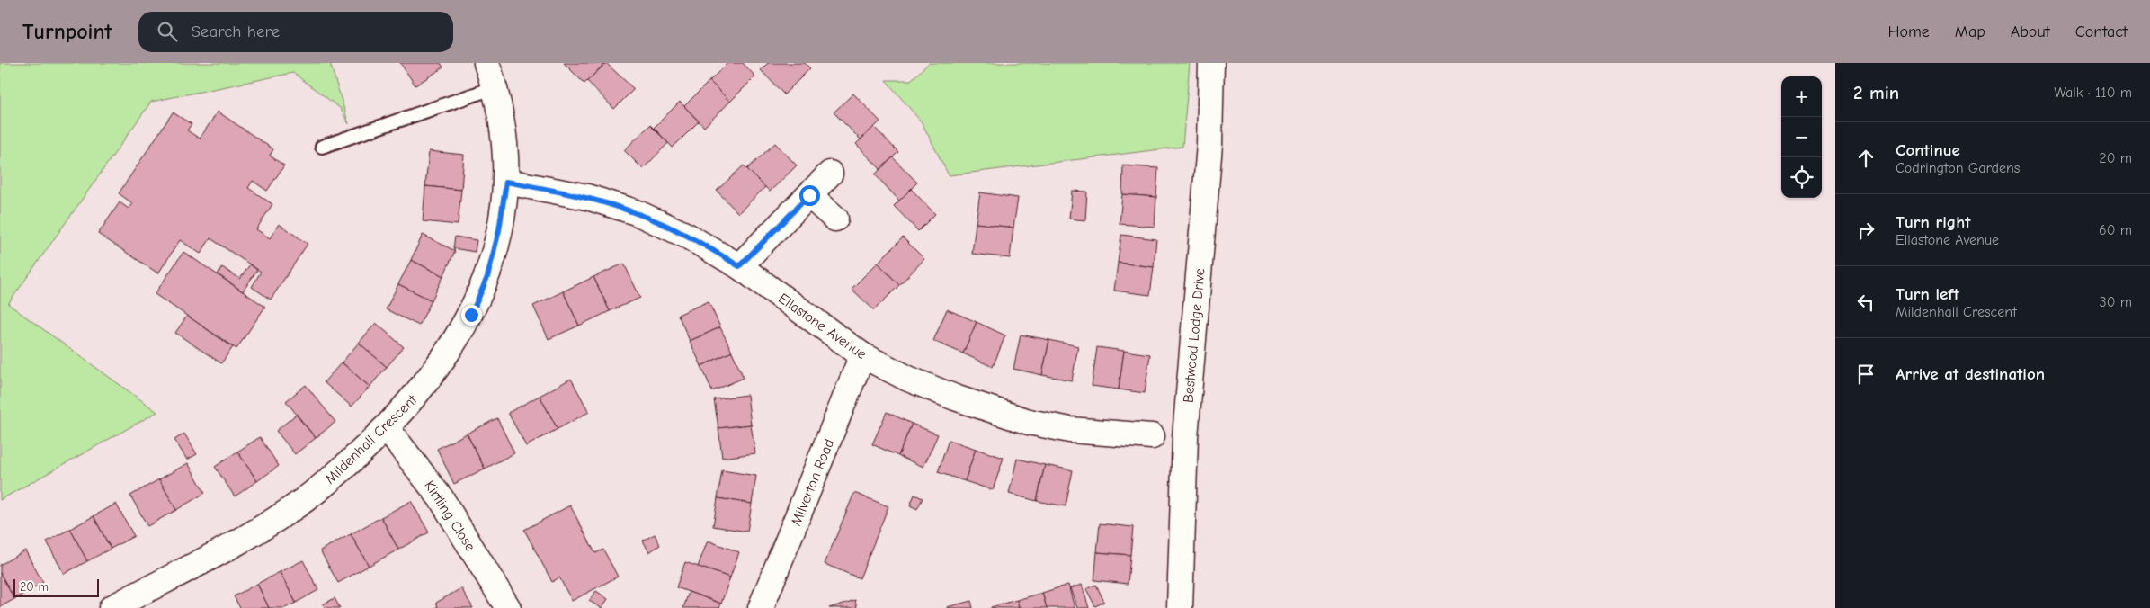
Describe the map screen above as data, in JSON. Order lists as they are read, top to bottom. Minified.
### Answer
{"streets":{"street":["Ellastone Avenue","Bestwood Lodge Drive","Mildenhall Crescent","Milverton Road","Kirtling Close"]},"crossings":[["Ellastone Avenue","Mildenhall Crescent"],["Ellastone Avenue","Milverton Road"],["Mildenhall Crescent","Kirtling Close"]],"scale_bar":"20 m","page":{"header":"Turnpoint","search":"Search here","nav":["Home","Map","About","Contact"],"heading":["2 min","Walk · 110 m"],"map_buttons":["+","−"],"list":[["Continue","Codrington Gardens","20 m"],["Turn right","Ellastone Avenue","60 m"],["Turn left","Mildenhall Crescent","30 m"],"Arrive at destination"],"scale":"20 m"}}
